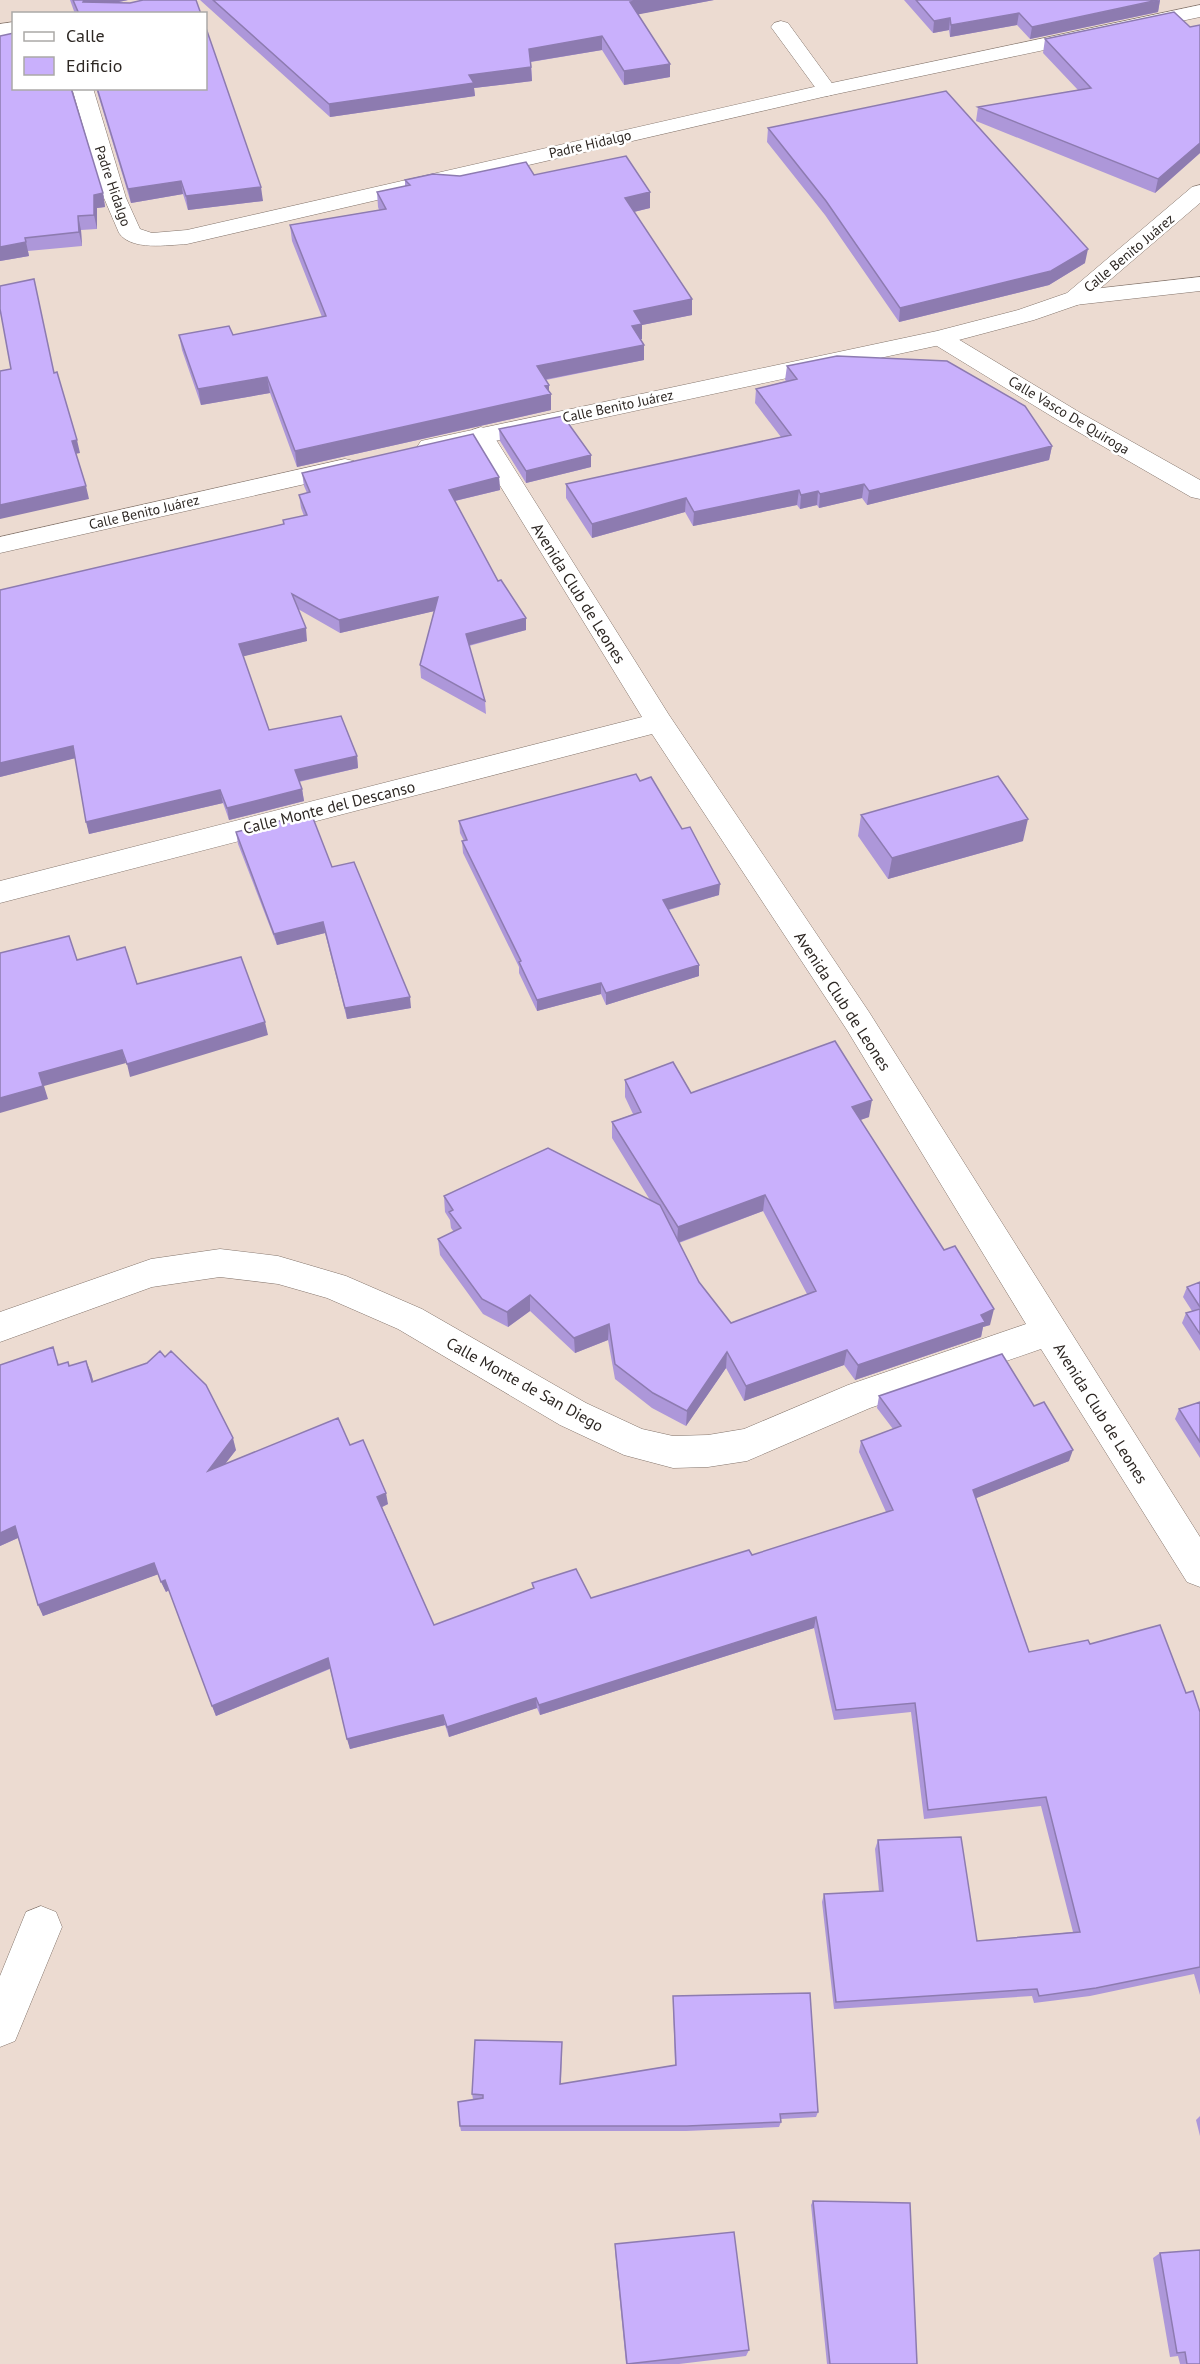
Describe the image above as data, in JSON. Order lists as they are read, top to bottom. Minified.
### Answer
{"streets":{"street":["Padre Hidalgo","Calle Benito Juárez","Calle Vasco De Quiroga","Avenida Club de Leones","Calle Monte del Descanso","Calle Monte de San Diego"]},"crossings":[["Calle Benito Juárez","Calle Vasco De Quiroga"],["Calle Benito Juárez","Avenida Club de Leones"],["Avenida Club de Leones","Calle Monte del Descanso"],["Avenida Club de Leones","Calle Monte de San Diego"]],"legend":["Calle","Edificio"]}
